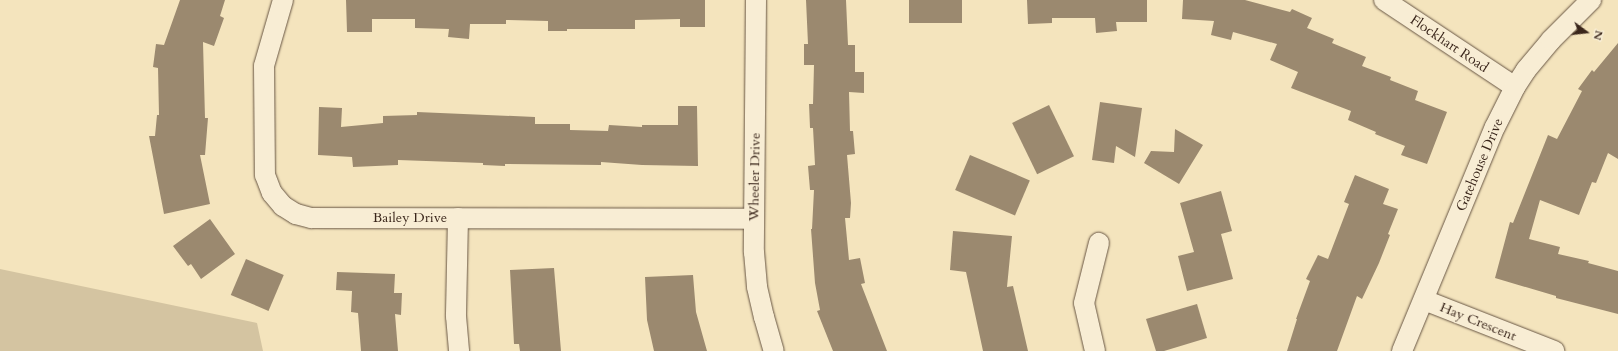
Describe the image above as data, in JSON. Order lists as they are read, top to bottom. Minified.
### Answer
{"streets":{"street":["Flockhart Road","Gatehouse Drive","Wheeler Drive","Bailey Drive","Hay Crescent"]},"crossings":[["Flockhart Road","Gatehouse Drive"],["Gatehouse Drive","Hay Crescent"],["Wheeler Drive","Bailey Drive"]],"north":"right"}
